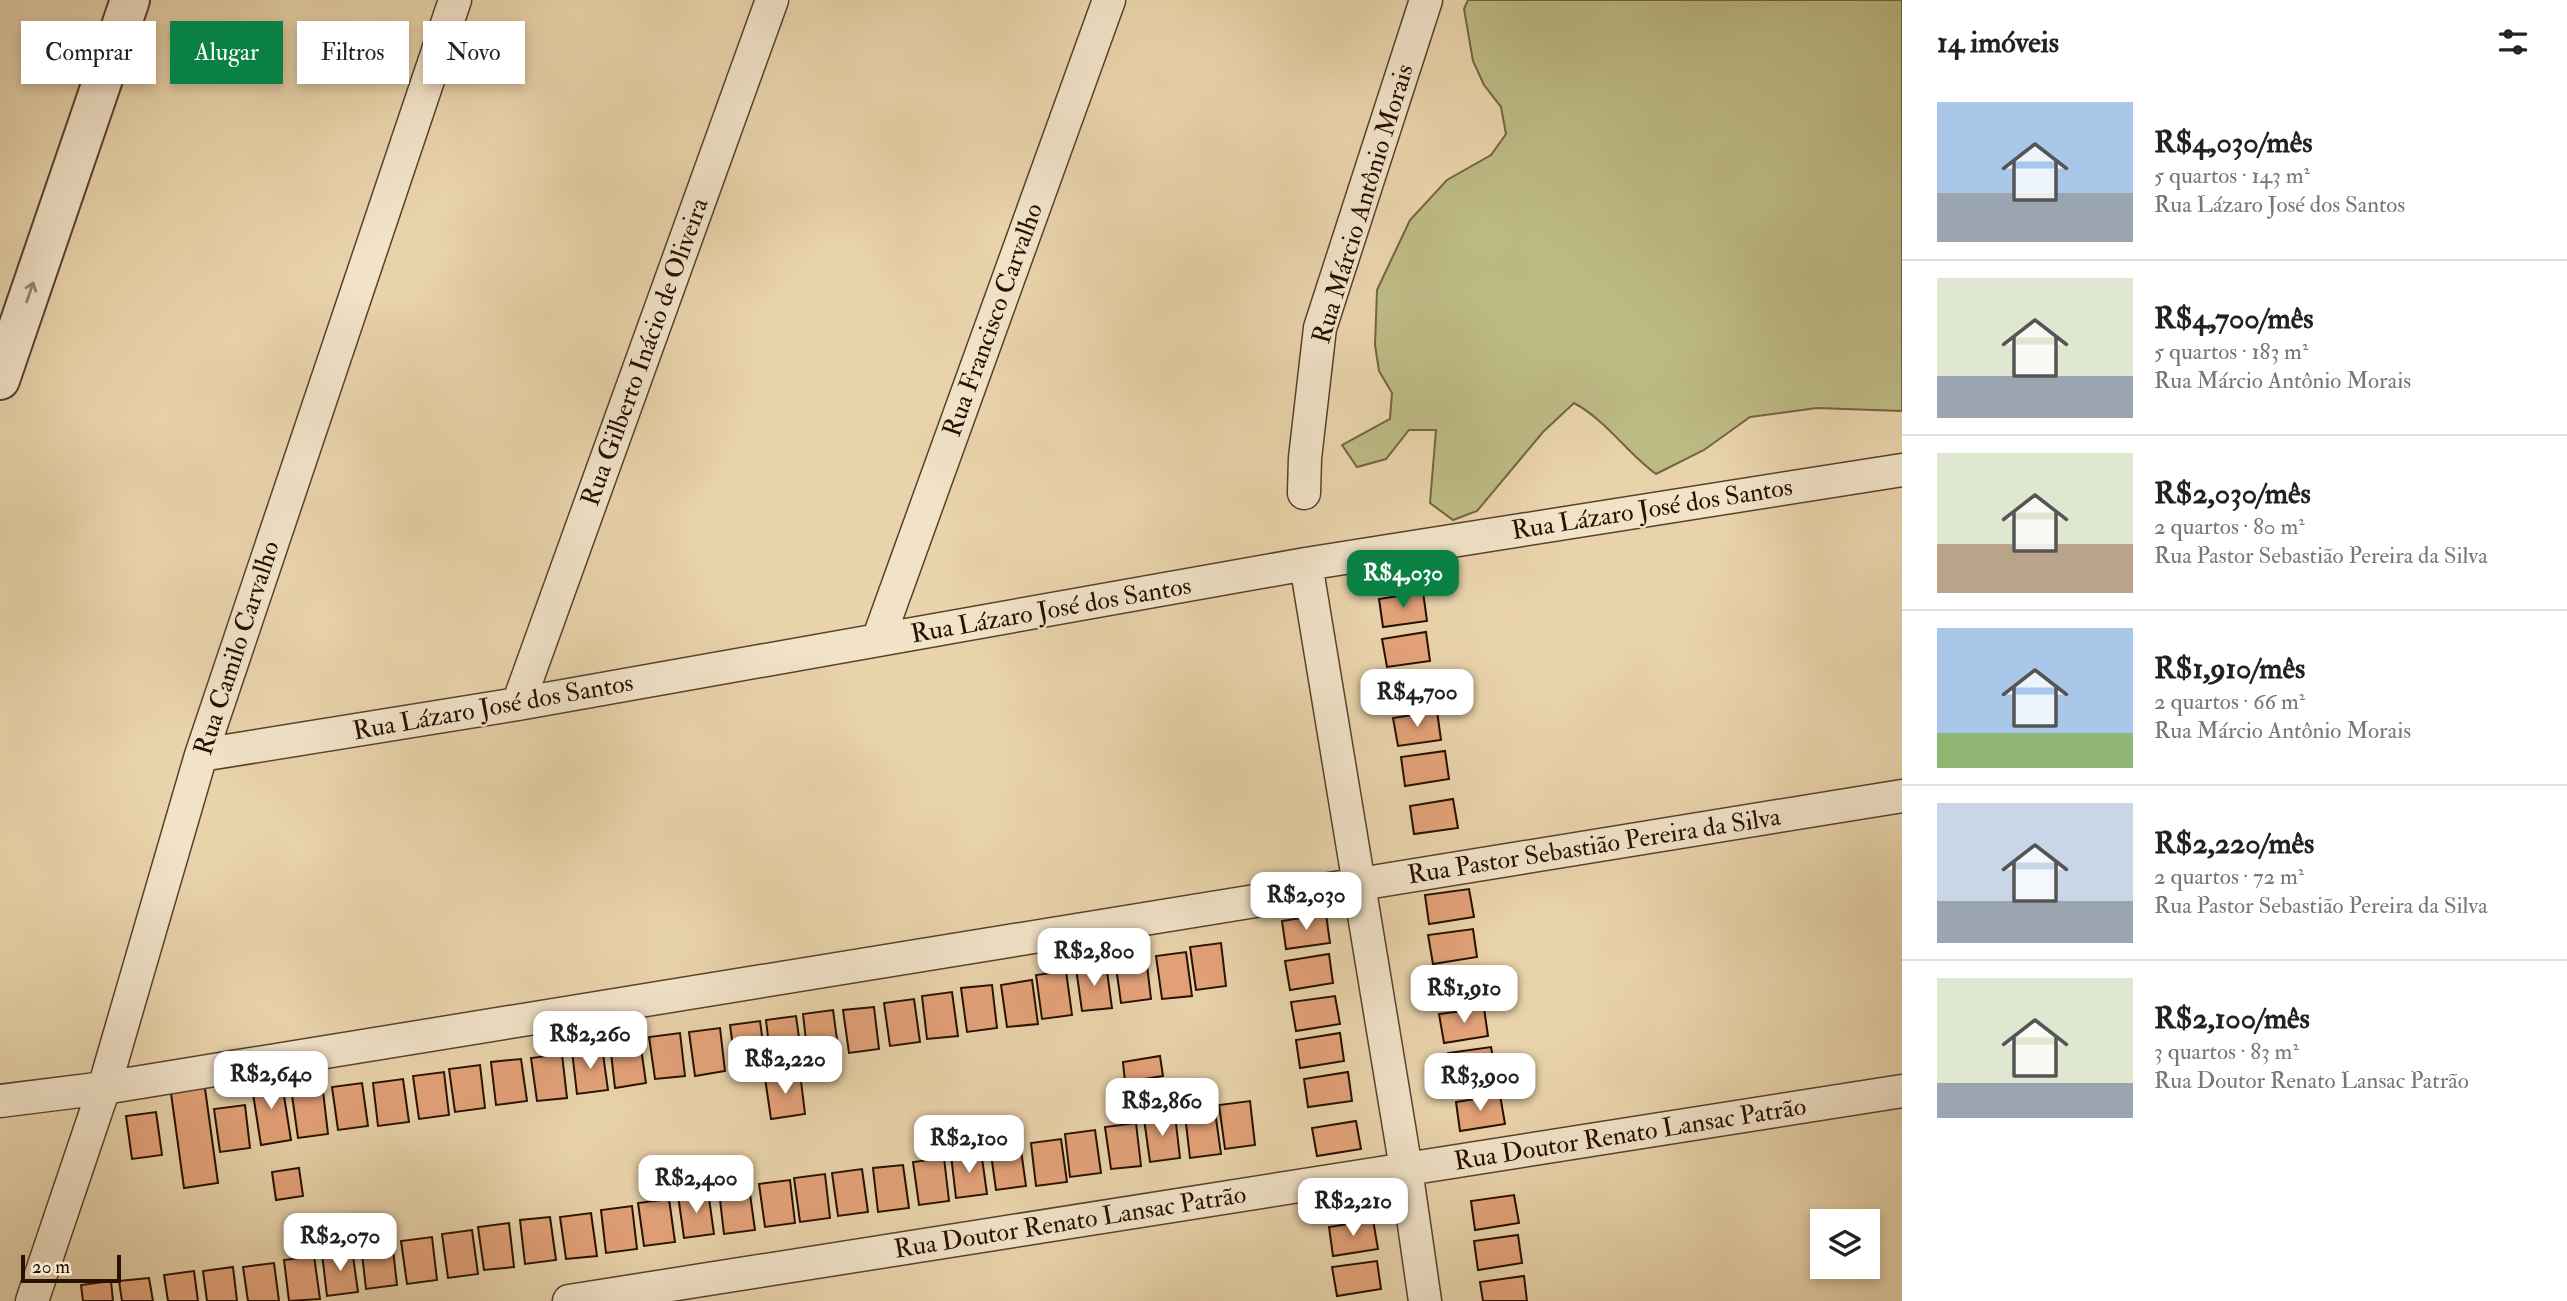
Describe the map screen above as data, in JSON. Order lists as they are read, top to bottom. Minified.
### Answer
{"streets":{"street":["Rua Márcio Antônio Morais","Rua Francisco Carvalho","Rua Gilberto Inácio de Oliveira","Rua Lázaro José dos Santos","Rua Camilo Carvalho","Rua Pastor Sebastião Pereira da Silva","Rua Doutor Renato Lansac Patrão"]},"crossings":[["Rua Francisco Carvalho","Rua Lázaro José dos Santos"],["Rua Gilberto Inácio de Oliveira","Rua Lázaro José dos Santos"],["Rua Lázaro José dos Santos","Rua Camilo Carvalho"],["Rua Camilo Carvalho","Rua Pastor Sebastião Pereira da Silva"]],"scale_bar":"20 m","page":{"heading":"14 imóveis","chip":["Comprar","Alugar","Filtros","Novo"],"list":[{"name":"R$4,030/mês","note":"5 quartos · 143 m² · Rua Lázaro José dos Santos"},{"name":"R$4,700/mês","note":"5 quartos · 183 m² · Rua Márcio Antônio Morais"},{"name":"R$2,030/mês","note":"2 quartos · 80 m² · Rua Pastor Sebastião Pereira da Silva"},{"name":"R$1,910/mês","note":"2 quartos · 66 m² · Rua Márcio Antônio Morais"},{"name":"R$2,220/mês","note":"2 quartos · 72 m² · Rua Pastor Sebastião Pereira da Silva"},{"name":"R$2,100/mês","note":"3 quartos · 83 m² · Rua Doutor Renato Lansac Patrão"}],"price":["R$4,030","R$4,700","R$2,030","R$2,800","R$1,910","R$2,260","R$2,220","R$2,640","R$3,900","R$2,860","R$2,100","R$2,400","R$2,210","R$2,070"],"scale":"20 m"}}
